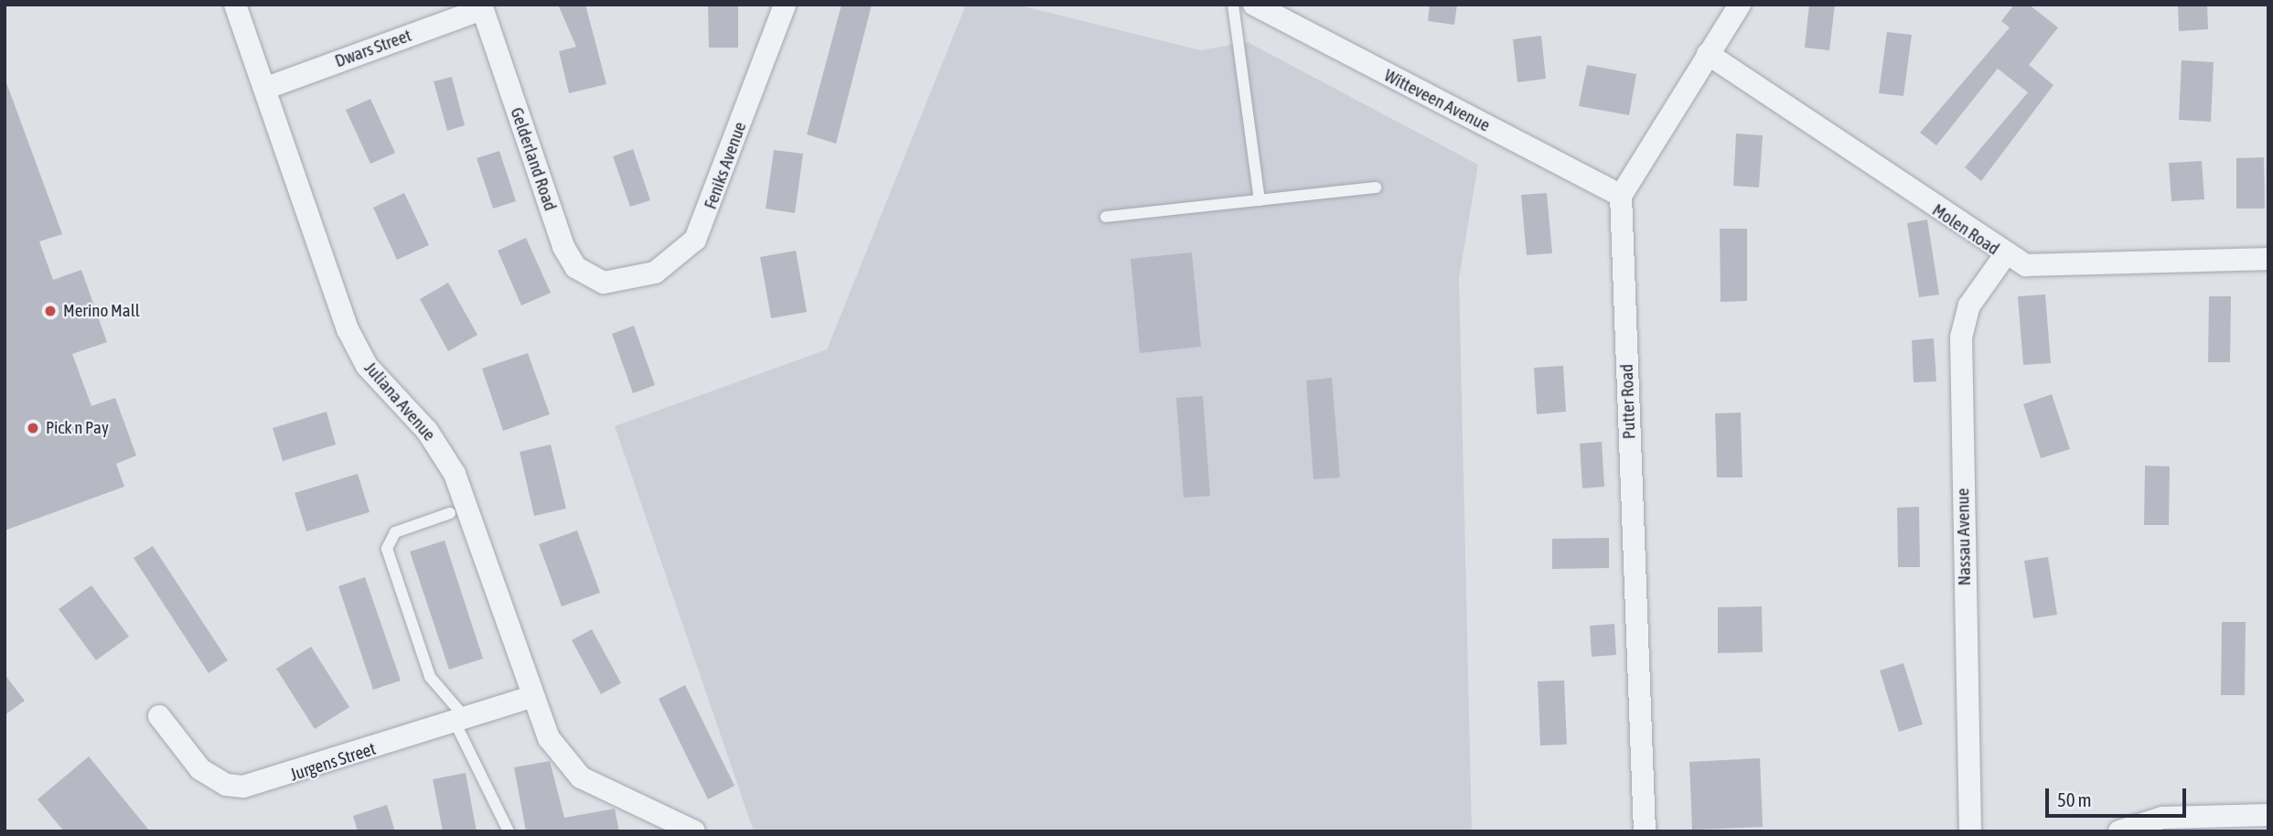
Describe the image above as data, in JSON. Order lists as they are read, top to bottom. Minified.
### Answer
{"streets":{"street":["Dwars Street","Witteveen Avenue","Gelderland Road","Feniks Avenue","Molen Road","Juliana Avenue","Putter Road","Nassau Avenue","Jurgens Street"]},"crossings":[["Dwars Street","Gelderland Road"],["Dwars Street","Juliana Avenue"],["Witteveen Avenue","Putter Road"],["Gelderland Road","Feniks Avenue"],["Molen Road","Nassau Avenue"],["Juliana Avenue","Jurgens Street"]],"places":["Merino Mall","Pick n Pay"],"scale_bar":"50 m"}
